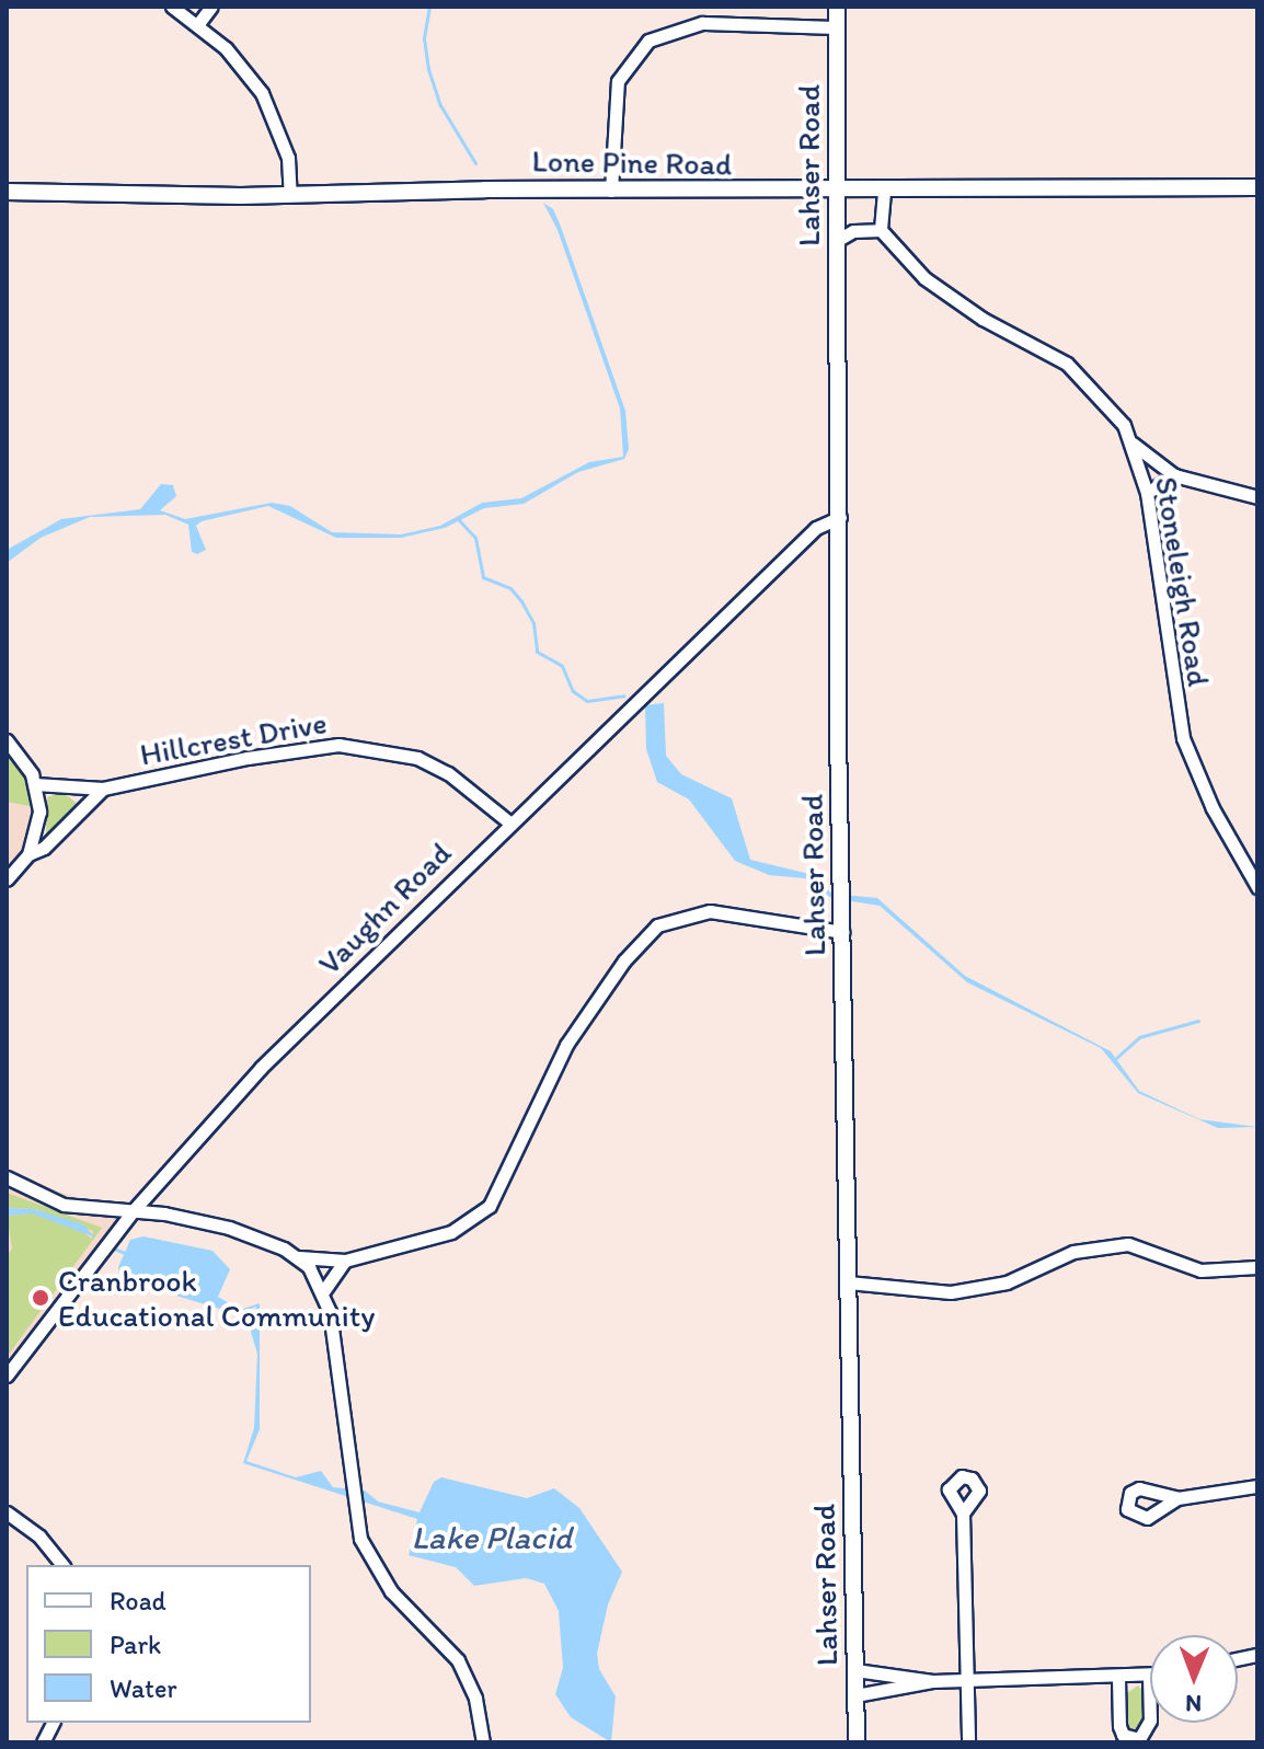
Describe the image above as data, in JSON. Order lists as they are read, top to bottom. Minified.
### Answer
{"streets":{"street":["Lone Pine Road","Lahser Road","Stoneleigh Road","Hillcrest Drive","Vaughn Road"]},"crossings":[["Lone Pine Road","Lahser Road"],["Lahser Road","Vaughn Road"],["Hillcrest Drive","Vaughn Road"]],"water":["Lake Placid"],"places":["Cranbrook Educational Community"],"legend":["Road","Park","Water"],"north":"bottom"}
